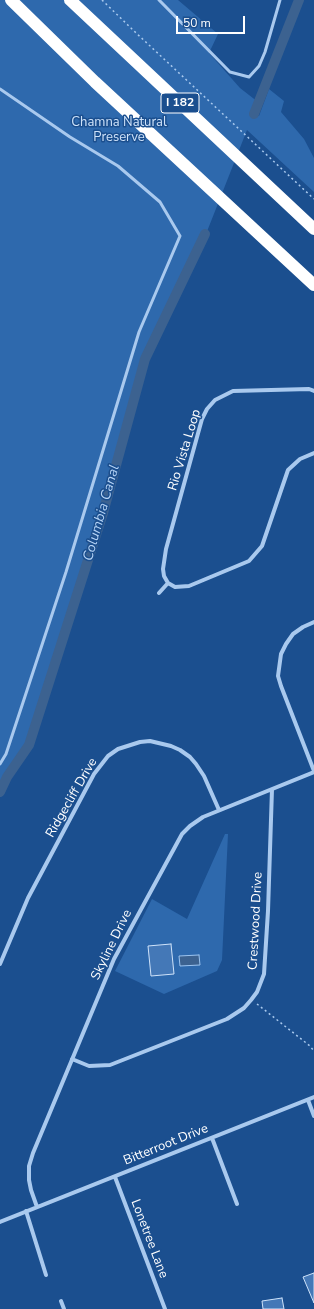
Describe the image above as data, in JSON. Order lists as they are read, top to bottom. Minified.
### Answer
{"streets":{"highway":["I 182"],"street":["Rio Vista Loop","Ridgecliff Drive","Crestwood Drive","Skyline Drive","Bitterroot Drive","Lonetree Lane"]},"crossings":[["Ridgecliff Drive","Skyline Drive"],["Crestwood Drive","Skyline Drive"],["Skyline Drive","Bitterroot Drive"],["Bitterroot Drive","Lonetree Lane"]],"water":["Columbia Canal"],"parks":["Chamna Natural Preserve"],"scale_bar":"50 m"}
